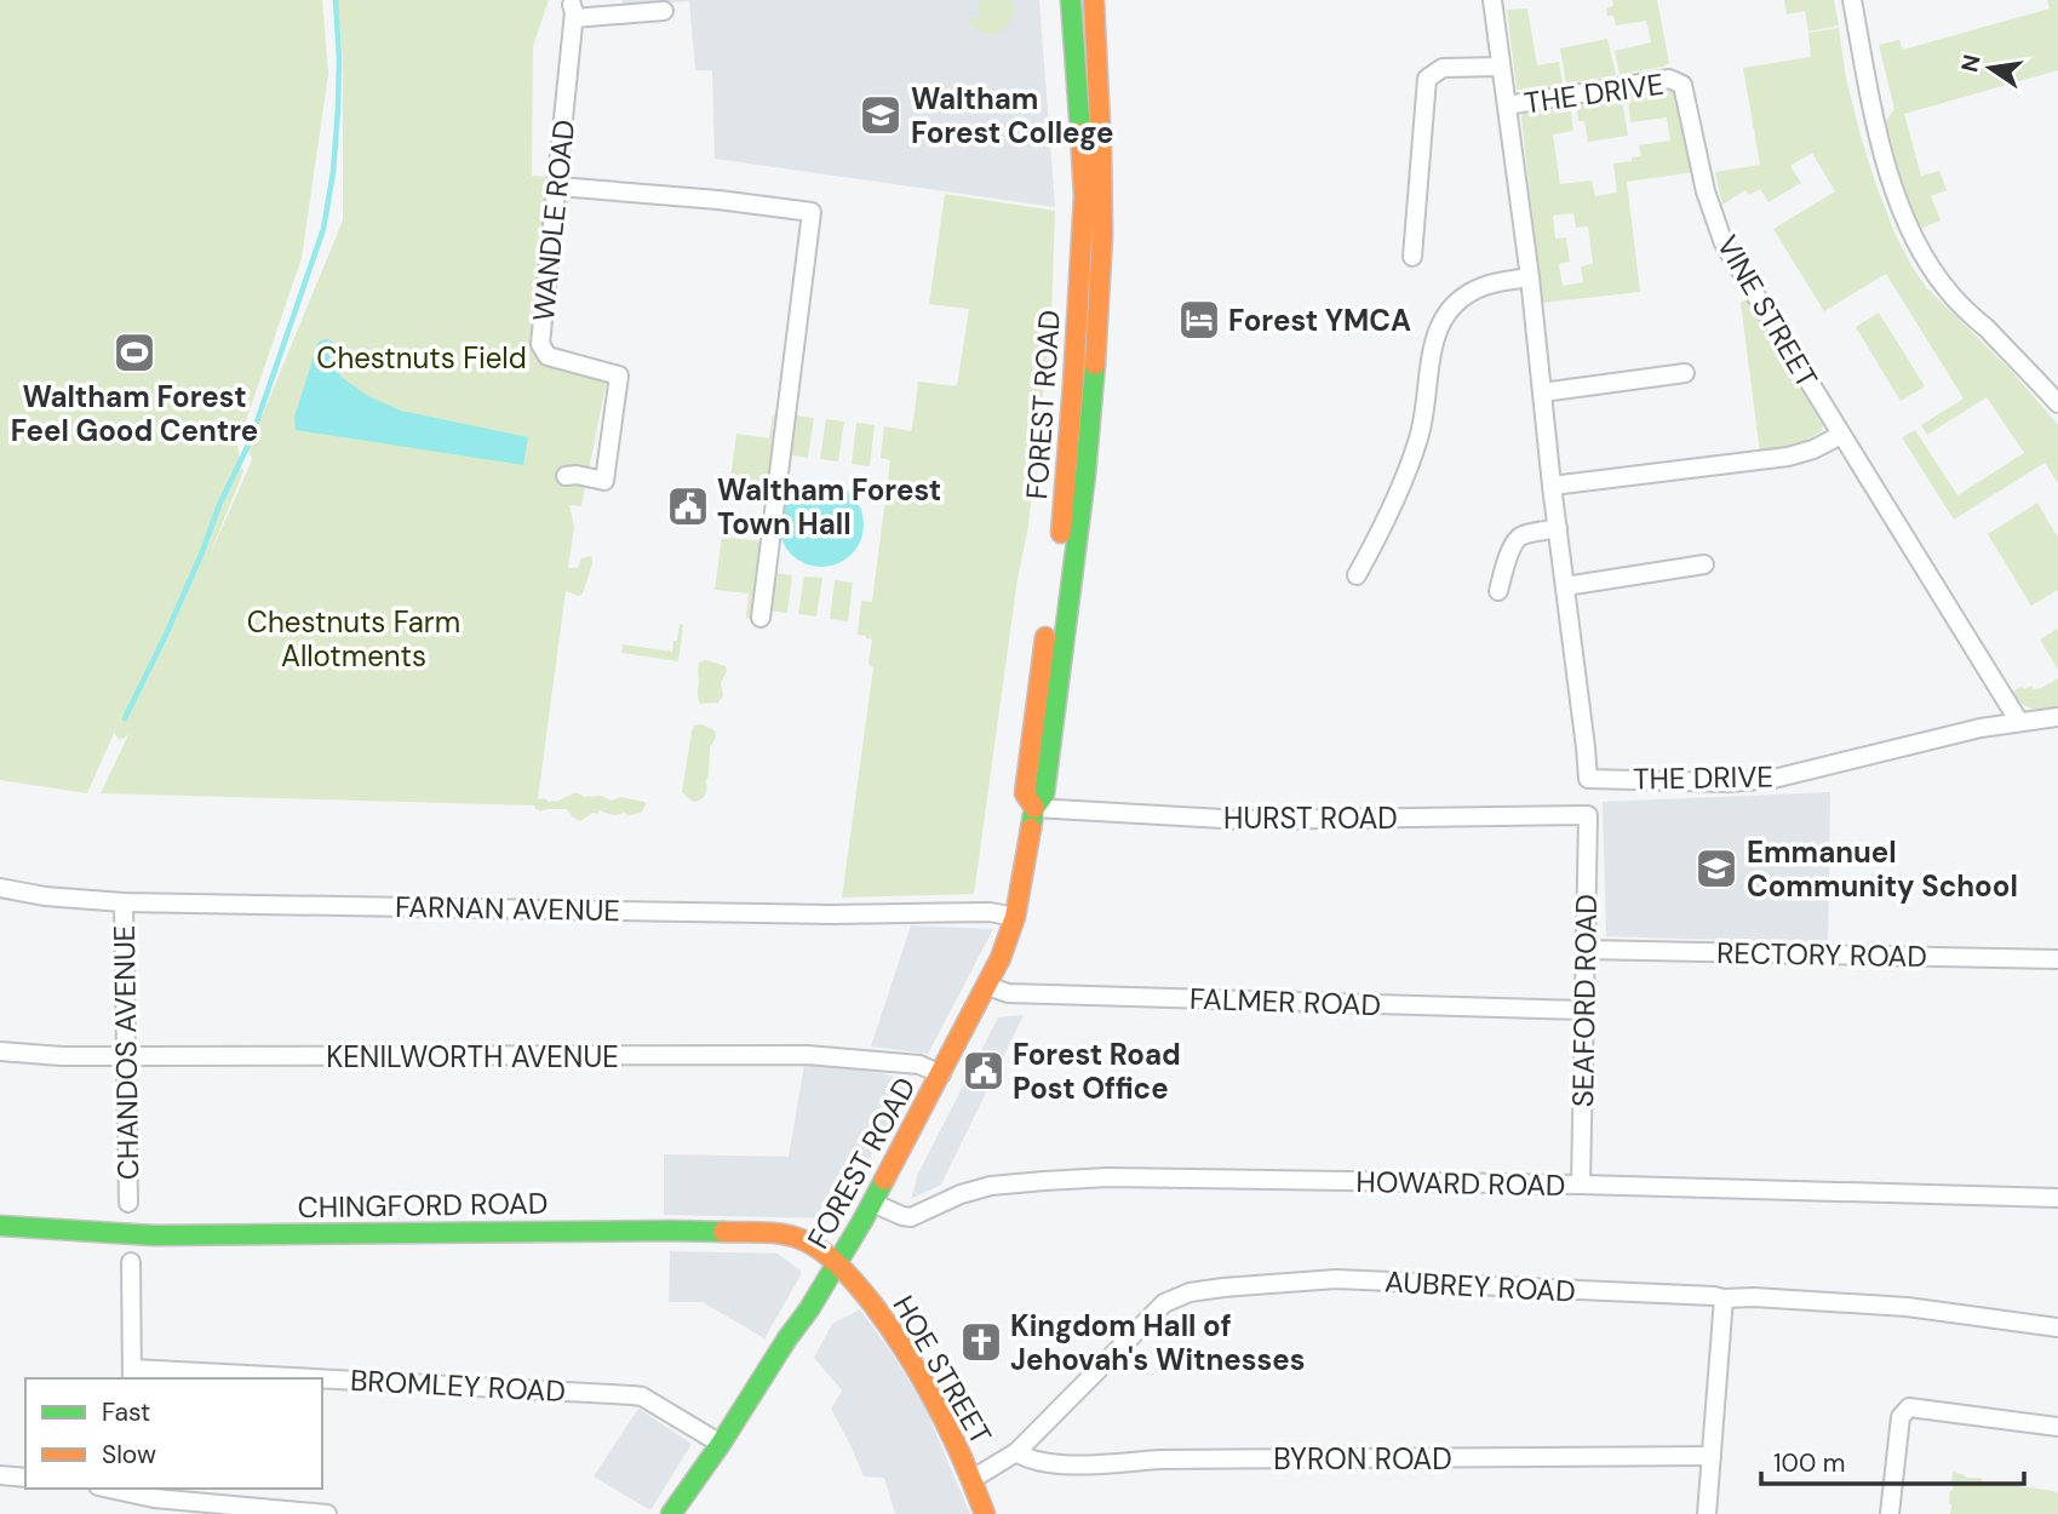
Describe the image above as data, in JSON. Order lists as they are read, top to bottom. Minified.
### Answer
{"streets":{"main road":["FOREST ROAD","CHINGFORD ROAD","HOE STREET"],"street":["THE DRIVE","WANDLE ROAD","VINE STREET","HURST ROAD","FARNAN AVENUE","RECTORY ROAD","SEAFORD ROAD","FALMER ROAD","CHANDOS AVENUE","KENILWORTH AVENUE","HOWARD ROAD","AUBREY ROAD","BROMLEY ROAD","BYRON ROAD"]},"crossings":[["THE DRIVE","VINE STREET"],["FOREST ROAD","HURST ROAD"],["FOREST ROAD","FARNAN AVENUE"],["FOREST ROAD","FALMER ROAD"],["FOREST ROAD","KENILWORTH AVENUE"],["FOREST ROAD","HOWARD ROAD"],["FOREST ROAD","CHINGFORD ROAD"],["FOREST ROAD","HOE STREET"],["FOREST ROAD","BROMLEY ROAD"],["HURST ROAD","SEAFORD ROAD"],["FARNAN AVENUE","CHANDOS AVENUE"],["RECTORY ROAD","SEAFORD ROAD"],["SEAFORD ROAD","FALMER ROAD"],["SEAFORD ROAD","HOWARD ROAD"],["CHANDOS AVENUE","KENILWORTH AVENUE"],["CHINGFORD ROAD","HOE STREET"],["AUBREY ROAD","HOE STREET"],["AUBREY ROAD","BYRON ROAD"]],"parks":["Chestnuts Field","Chestnuts Farm Allotments"],"places":{"school or university":["Waltham Forest College","Emmanuel Community School"],"hotel":["Forest YMCA"],"sports":["Waltham Forest Feel Good Centre"],"public building":["Waltham Forest Town Hall","Forest Road Post Office"],"church":["Kingdom Hall of Jehovah's Witnesses"]},"legend":["Fast","Slow"],"scale_bar":"100 m","north":"left"}
